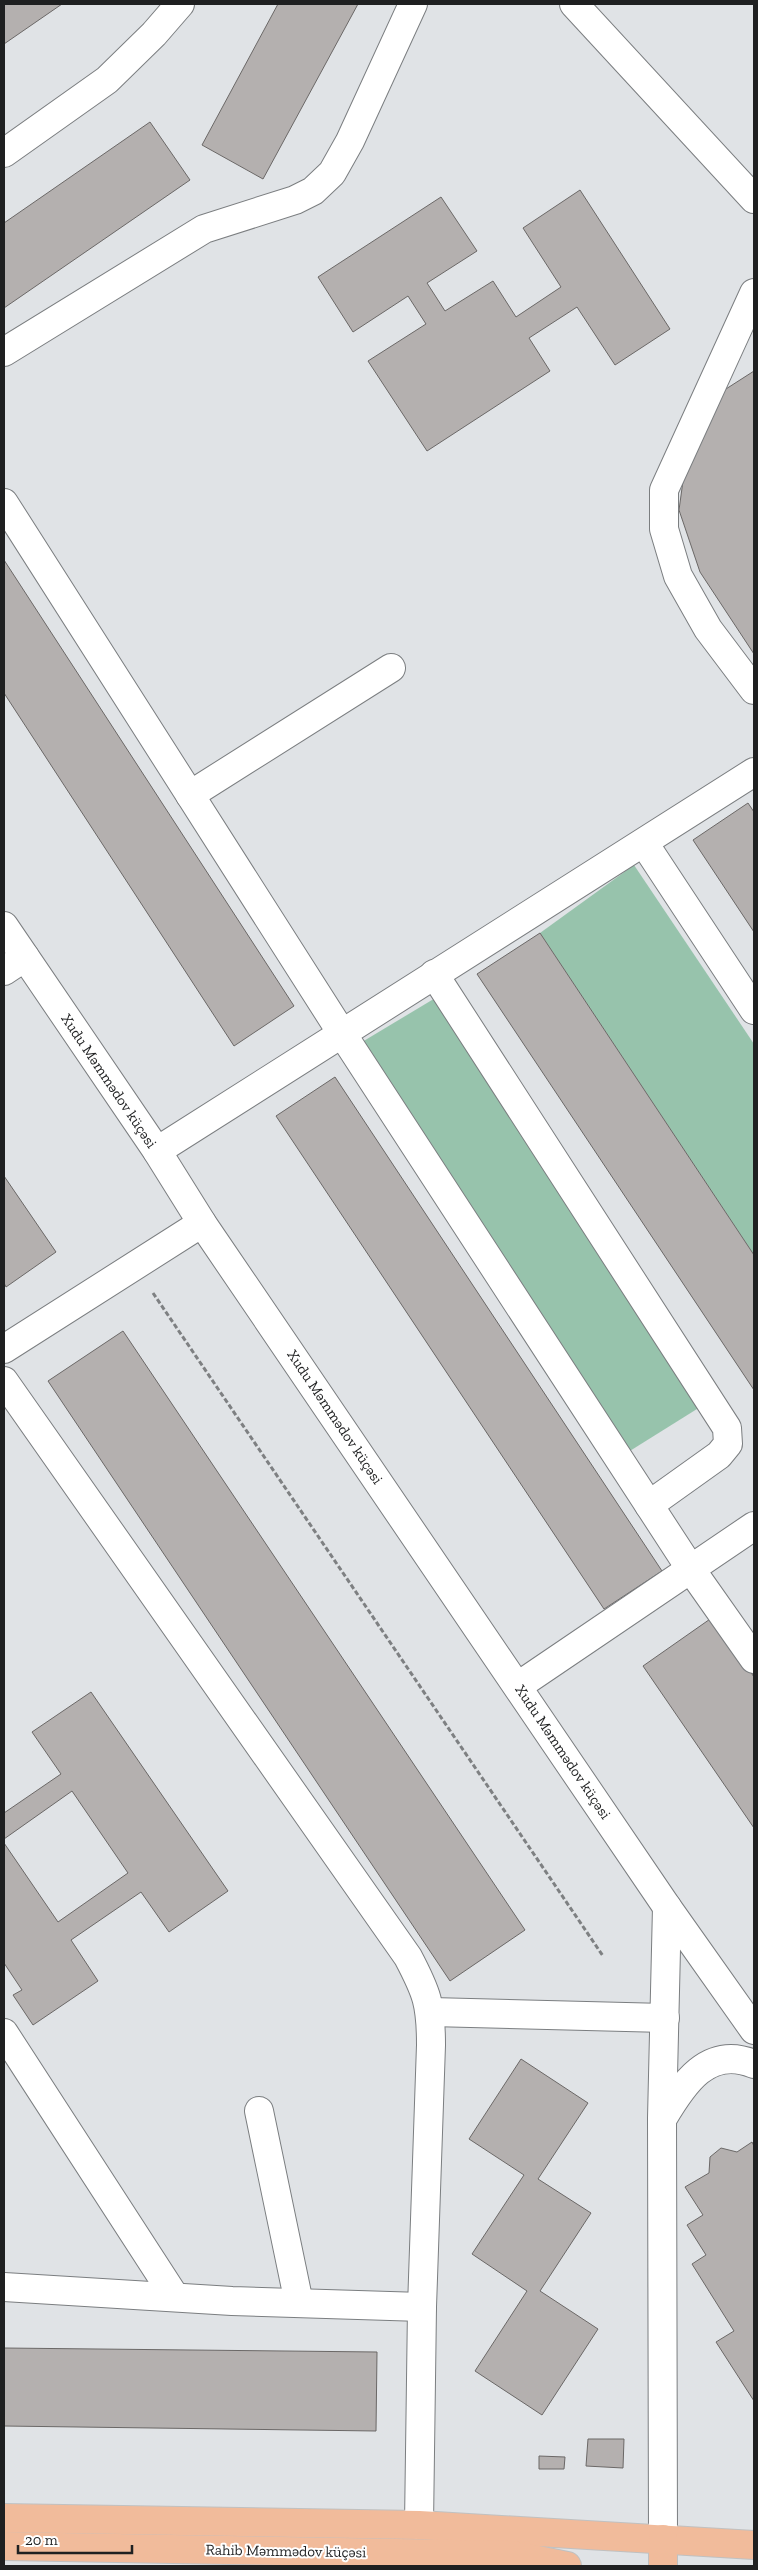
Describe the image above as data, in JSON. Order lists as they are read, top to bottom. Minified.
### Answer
{"streets":{"main road":["Rahib Məmmədov küçəsi"],"street":["Xudu Məmmədov küçəsi"]},"scale_bar":"20 m"}
